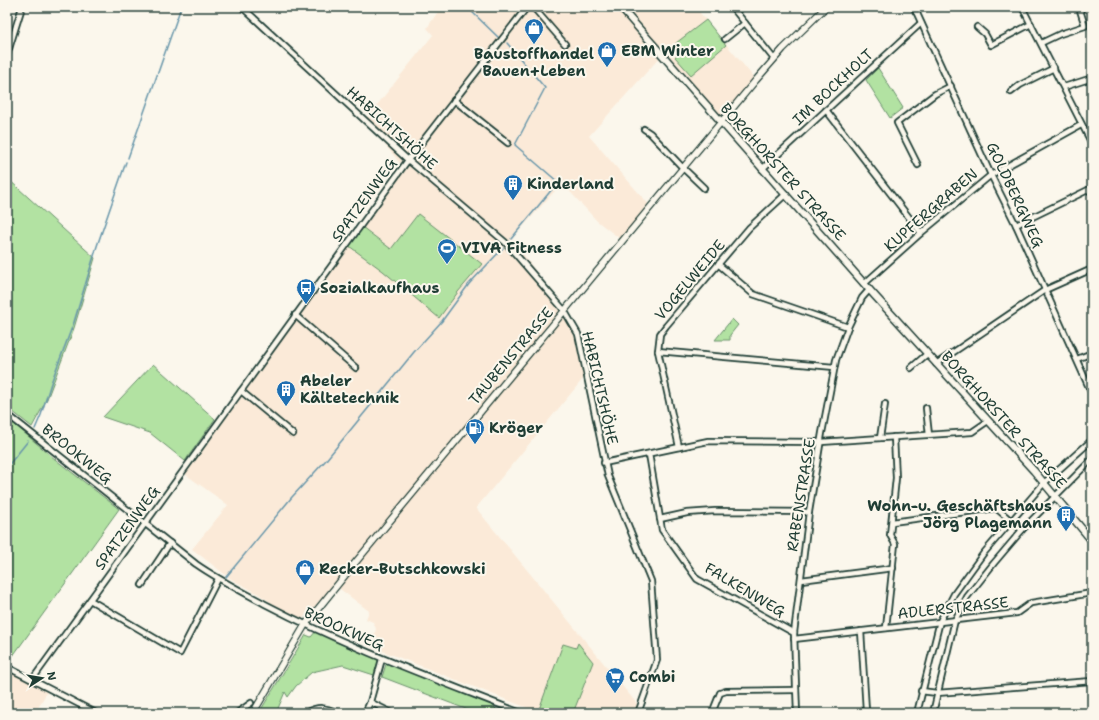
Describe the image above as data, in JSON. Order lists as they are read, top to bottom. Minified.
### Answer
{"streets":{"main road":["BORGHORSTER STRASSE"],"street":["IM BOCKHOLT","HABICHTSHÖHE","GOLDBERGWEG","SPATZENWEG","KUPFERGRABEN","VOGELWEIDE","TAUBENSTRASSE","BROOKWEG","RABENSTRASSE","FALKENWEG","ADLERSTRASSE"]},"crossings":[["IM BOCKHOLT","BORGHORSTER STRASSE"],["IM BOCKHOLT","GOLDBERGWEG"],["HABICHTSHÖHE","SPATZENWEG"],["HABICHTSHÖHE","TAUBENSTRASSE"],["BORGHORSTER STRASSE","KUPFERGRABEN"],["BORGHORSTER STRASSE","VOGELWEIDE"],["BORGHORSTER STRASSE","TAUBENSTRASSE"],["BORGHORSTER STRASSE","RABENSTRASSE"],["GOLDBERGWEG","KUPFERGRABEN"],["SPATZENWEG","BROOKWEG"],["TAUBENSTRASSE","BROOKWEG"],["RABENSTRASSE","FALKENWEG"],["RABENSTRASSE","ADLERSTRASSE"]],"places":{"shop":["Baustoffhandel Bauen+Leben","EBM Winter","Recker-Butschkowski"],"building":["Kinderland","Abeler Kältetechnik","Wohn-u. Geschäftshaus Jörg Plagemann"],"sports":["VIVA Fitness"],"bus stop":["Sozialkaufhaus"],"fuel station":["Kröger"],"supermarket":["Combi"]},"north":"right"}
